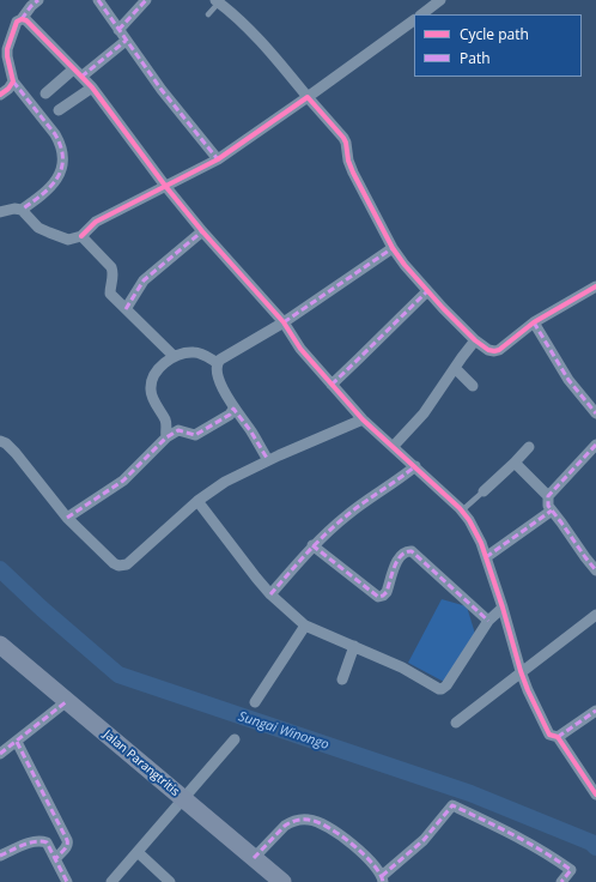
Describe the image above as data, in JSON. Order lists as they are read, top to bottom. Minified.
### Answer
{"streets":{"main road":["Jalan Parangtritis"]},"water":["Sungai Winongo"],"legend":["Cycle path","Path"]}
